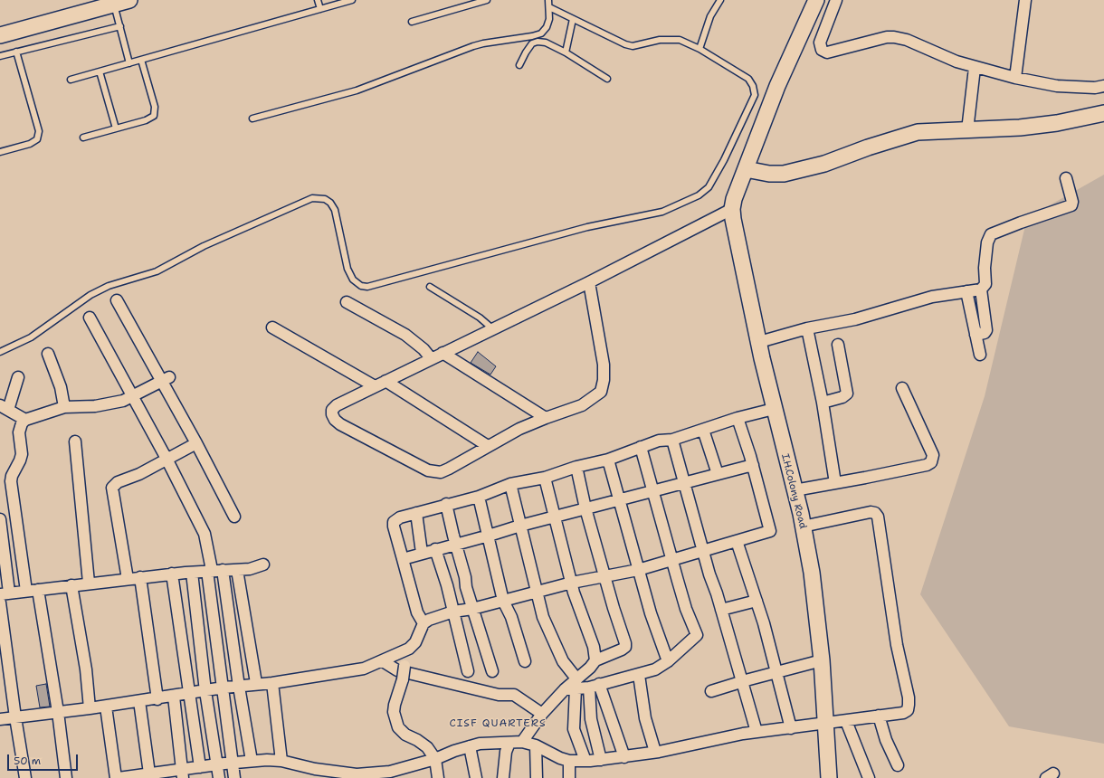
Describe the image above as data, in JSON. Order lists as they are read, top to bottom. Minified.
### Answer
{"streets":{"street":["I.H.Colony Road"]},"districts":["CISF QUARTERS"],"scale_bar":"50 m"}
